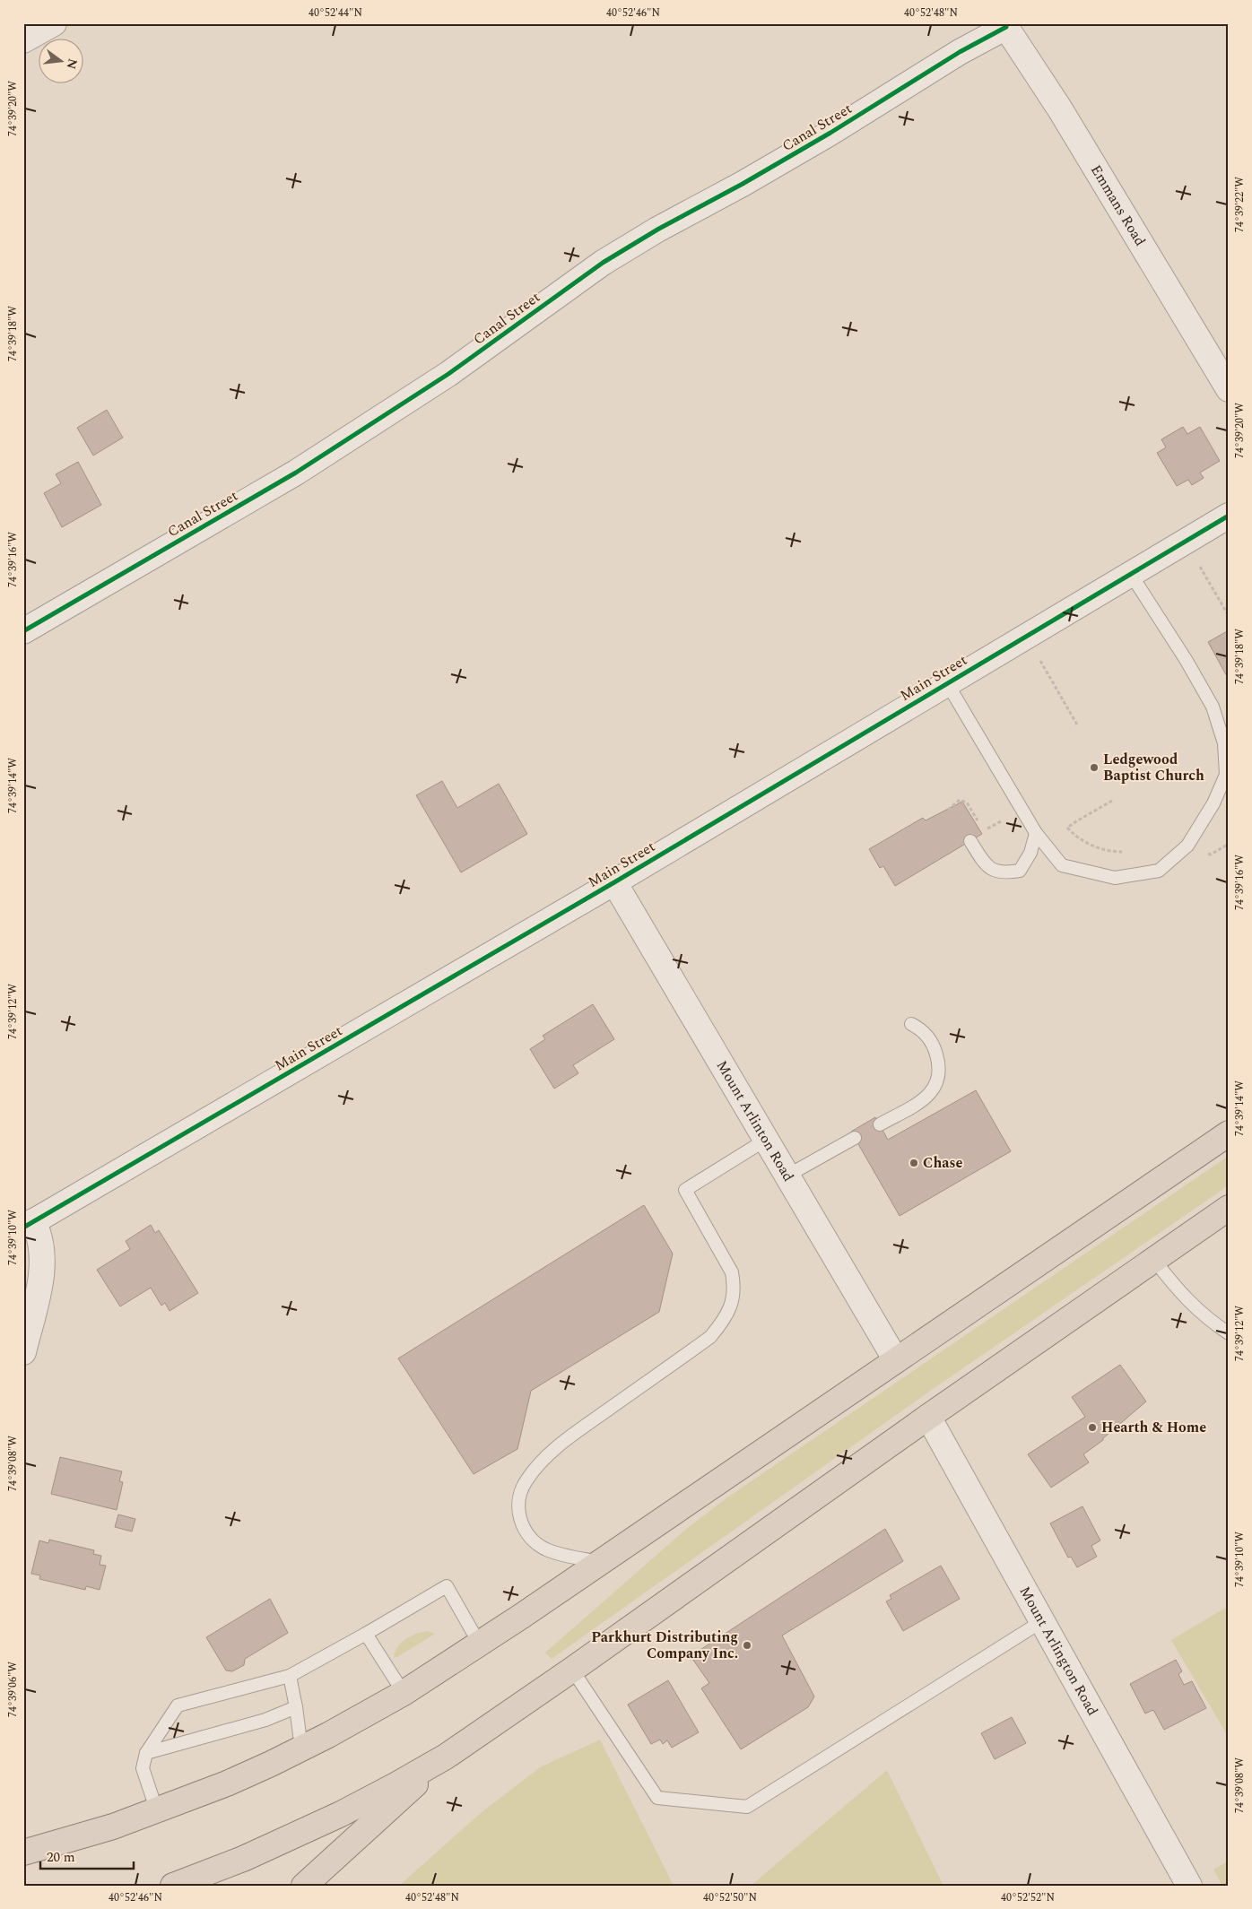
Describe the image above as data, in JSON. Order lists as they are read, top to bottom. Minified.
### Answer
{"streets":{"street":["Canal Street","Emmans Road","Main Street","Mount Arlinton Road","Mount Arlington Road"]},"crossings":[["Canal Street","Emmans Road"],["Main Street","Mount Arlinton Road"]],"places":["Ledgewood Baptist Church","Chase","Hearth & Home","Parkhurt Distributing Company Inc."],"scale_bar":"20 m","north":"right","coordinates":["40°52'44\"N","40°52'46\"N","40°52'48\"N","74°39'20\"W","74°39'22\"W","74°39'18\"W","74°39'16\"W","74°39'14\"W","74°39'12\"W","74°39'10\"W","74°39'08\"W","74°39'06\"W","40°52'50\"N","40°52'52\"N"]}
